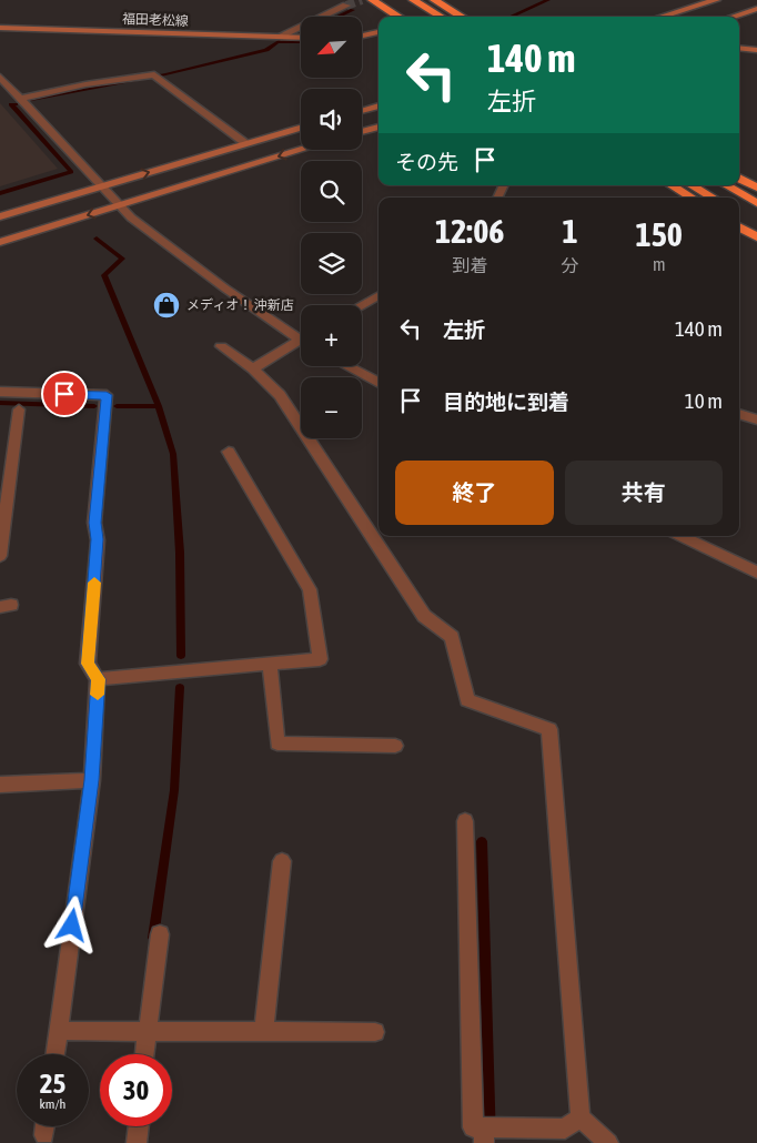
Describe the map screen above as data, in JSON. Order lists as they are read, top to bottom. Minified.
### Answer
{"streets":{"street":["福田老松線"]},"places":{"shop":["メディオ！ 沖新店"]},"north":"bottom left","page":{"map_buttons":["+","−"],"turn":["140 m","左折"],"then":"その先","eta":["12:06","到着","1","分","150","m"],"list":[{"name":"左折","value":"140 m"},{"name":"目的地に到着","value":"10 m"}],"buttons":["終了","共有"],"speed":"25 km/h","limit":"30"}}
